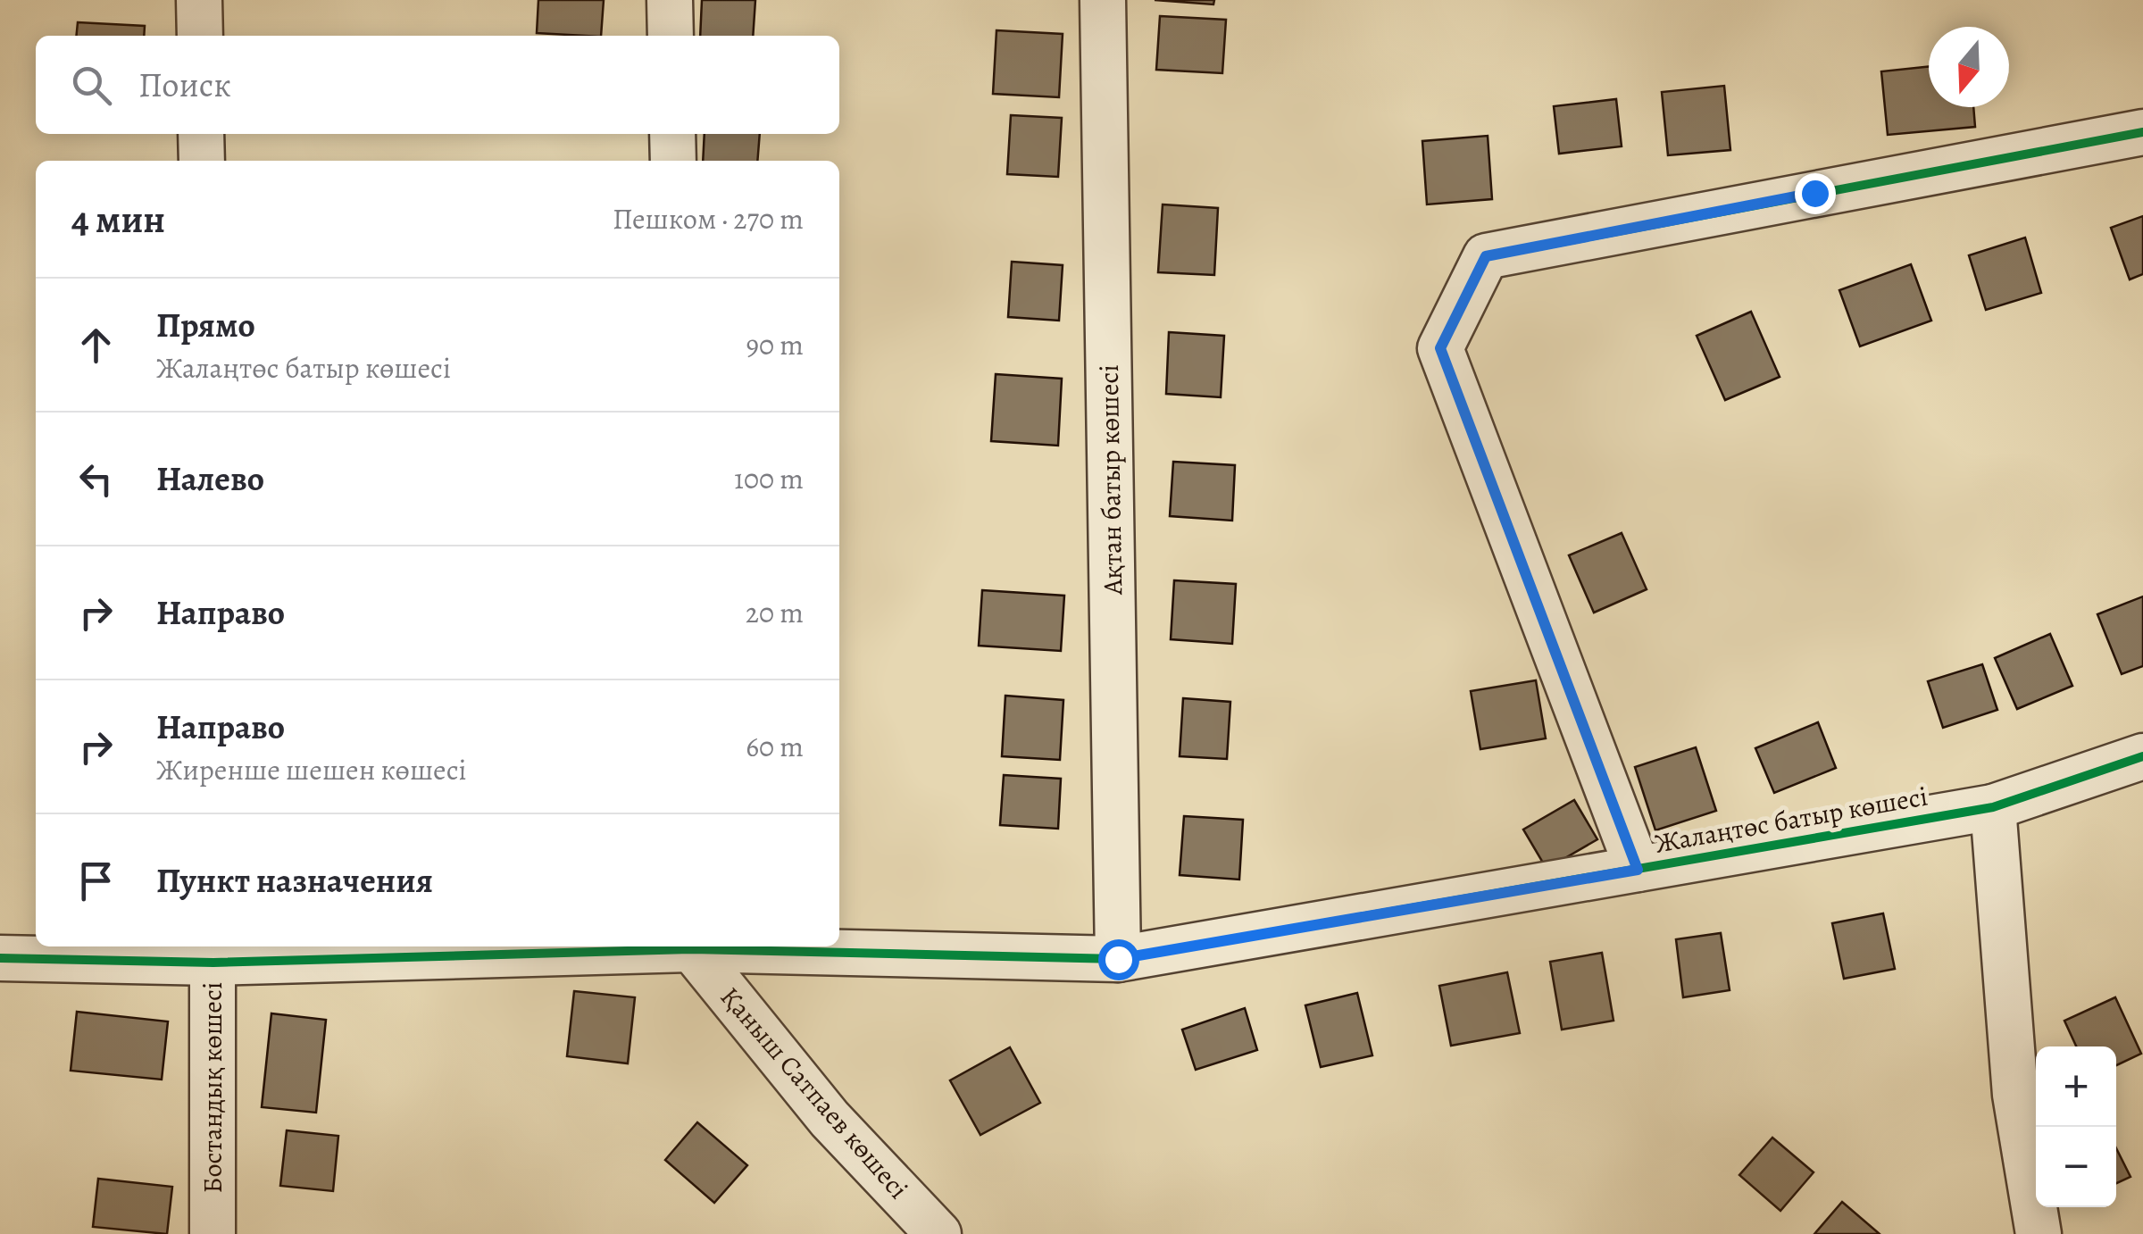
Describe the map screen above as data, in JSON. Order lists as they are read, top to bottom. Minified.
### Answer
{"streets":{"street":["Ақтан батыр көшесі","Жалаңтөс батыр көшесі","Бостандық көшесі","Қаныш Сатпаев көшесі"]},"crossings":[["Ақтан батыр көшесі","Жалаңтөс батыр көшесі"],["Жалаңтөс батыр көшесі","Бостандық көшесі"]],"north":"bottom","page":{"search":"Поиск","heading":["4 мин","Пешком · 270 m"],"list":[["Прямо","Жалаңтөс батыр көшесі","90 m"],["Налево","100 m"],["Направо","20 m"],["Направо","Жиренше шешен көшесі","60 m"],"Пункт назначения"],"map_buttons":["+","−"]}}
